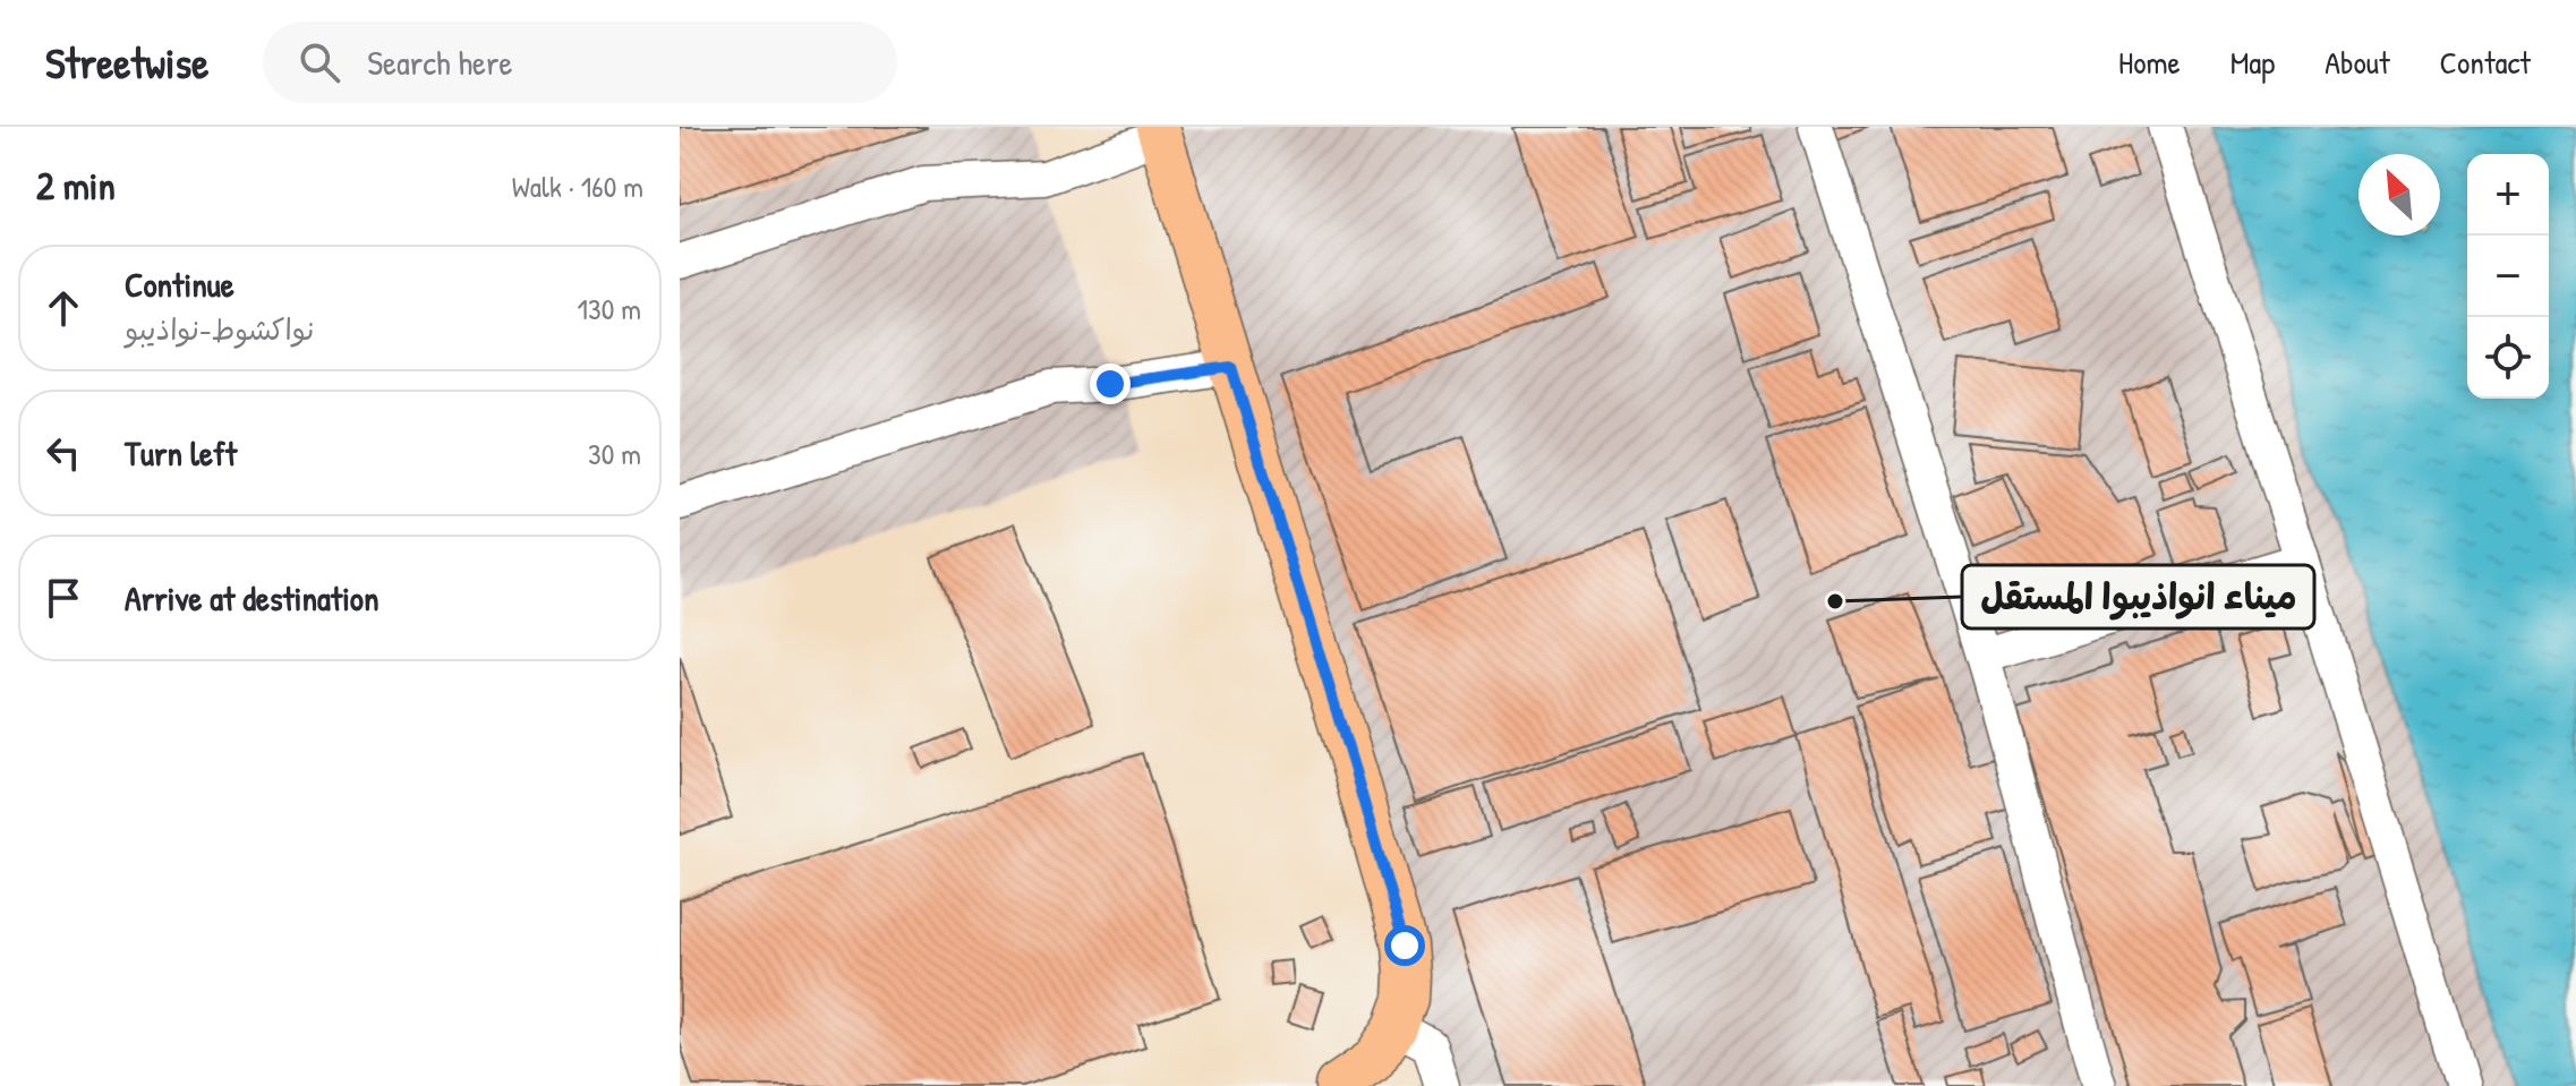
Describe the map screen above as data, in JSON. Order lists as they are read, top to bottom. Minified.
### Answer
{"places":["ميناء انواذيبوا المستقل"],"north":"top left","page":{"header":"Streetwise","search":"Search here","nav":["Home","Map","About","Contact"],"heading":["2 min","Walk · 160 m"],"map_buttons":["+","−"],"list":[["Continue","نواكشوط-نواذيبو","130 m"],["Turn left","30 m"],"Arrive at destination"]}}
